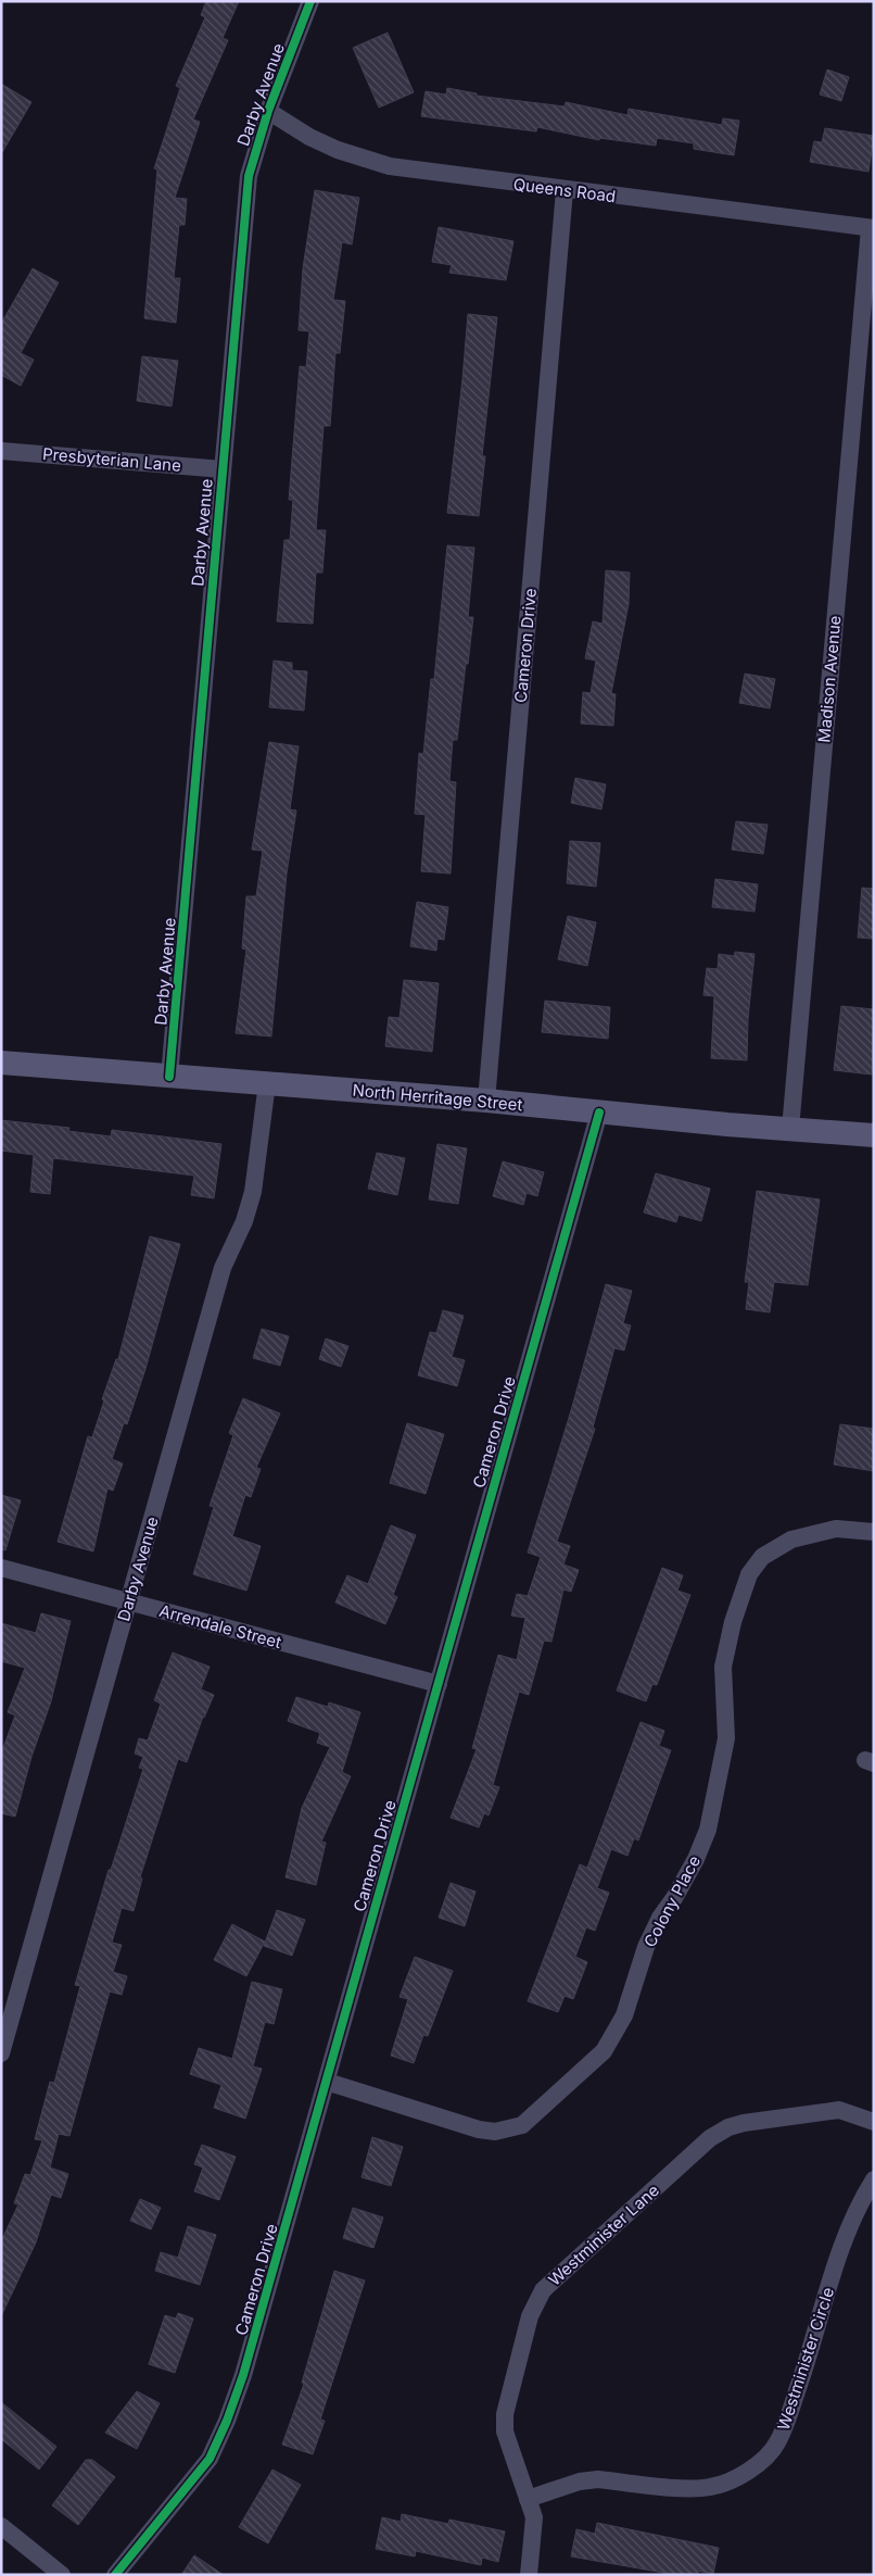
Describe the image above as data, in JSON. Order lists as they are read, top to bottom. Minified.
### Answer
{"streets":{"street":["Darby Avenue","Queens Road","Presbyterian Lane","Cameron Drive","Madison Avenue","North Herritage Street","Arrendale Street","Colony Place","Westminister Lane","Westminister Circle"]},"crossings":[["Darby Avenue","Queens Road"],["Darby Avenue","Presbyterian Lane"],["Darby Avenue","North Herritage Street"],["Darby Avenue","Arrendale Street"],["Queens Road","Cameron Drive"],["Queens Road","Madison Avenue"],["Cameron Drive","North Herritage Street"],["Cameron Drive","Arrendale Street"],["Cameron Drive","Colony Place"],["Madison Avenue","North Herritage Street"],["Westminister Lane","Westminister Circle"]]}
